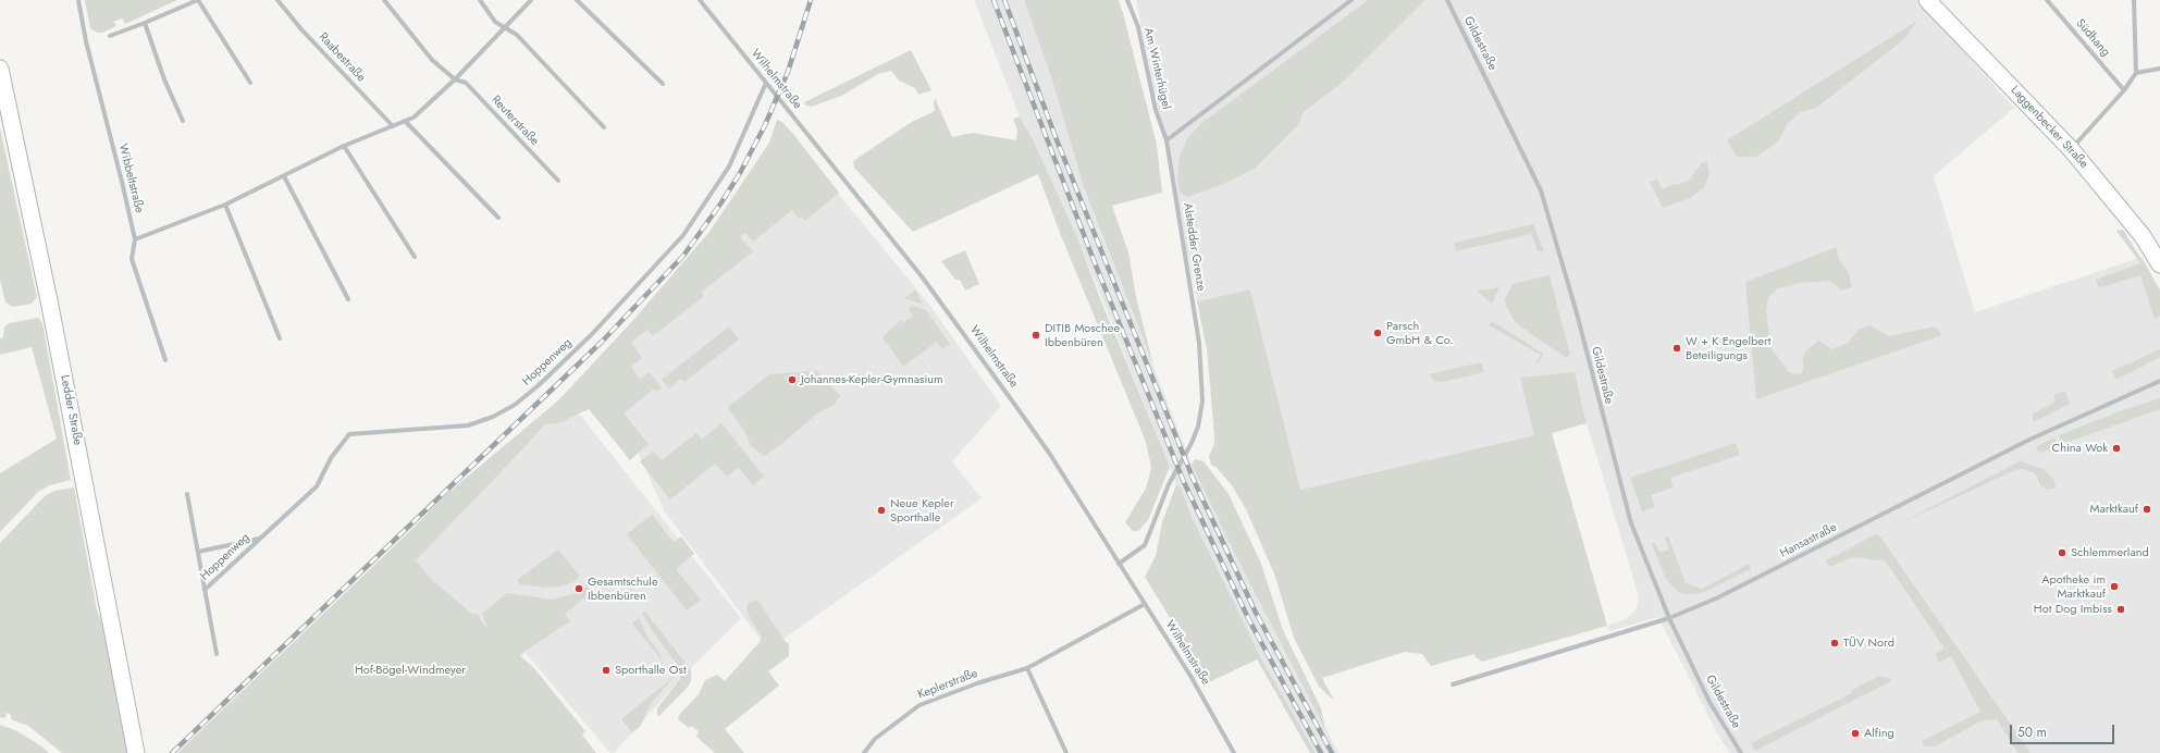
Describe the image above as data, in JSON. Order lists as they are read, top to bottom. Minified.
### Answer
{"streets":{"main road":["Laggenbecker Straße","Ledder Straße"],"street":["Südhang","Gildestraße","Raabestraße","Am Winterhügel","Wilhelmstraße","Reuterstraße","Wibbeltstraße","Alstedder Grenze","Hoppenweg","Hansastraße","Keplerstraße"]},"crossings":[["Gildestraße","Hansastraße"],["Am Winterhügel","Alstedder Grenze"],["Wilhelmstraße","Alstedder Grenze"],["Wilhelmstraße","Hoppenweg"],["Wilhelmstraße","Keplerstraße"]],"parks":["Hof-Bögel-Windmeyer"],"places":["Parsch GmbH & Co.","DITIB Moschee Ibbenbüren","W + K Engelbert Beteiligungs","Johannes-Kepler-Gymnasium","China Wok","Marktkauf","Neue Kepler Sporthalle","Schlemmerland","Apotheke im Marktkauf","Gesamtschule Ibbenbüren","Hot Dog Imbiss","TÜV Nord","Sporthalle Ost","Alfing"],"scale_bar":"50 m"}
